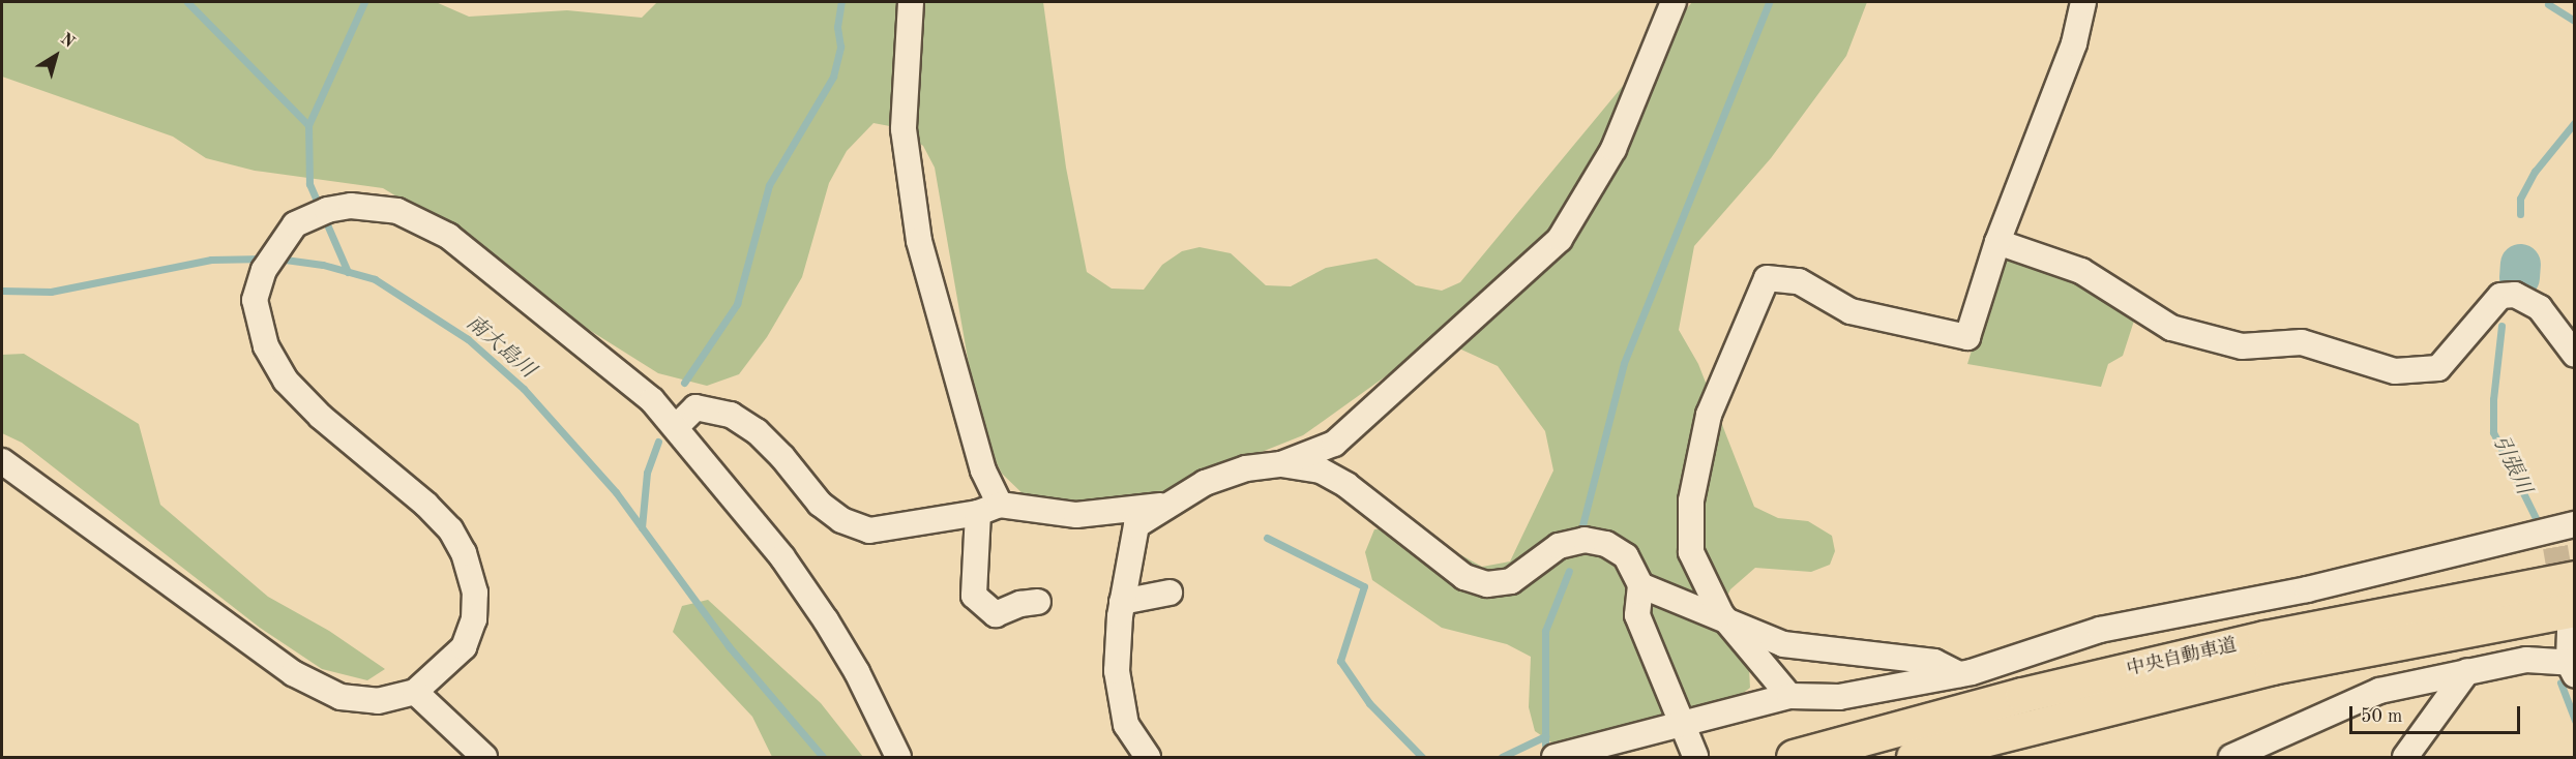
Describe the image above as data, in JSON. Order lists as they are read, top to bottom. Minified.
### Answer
{"streets":{"highway":["中央自動車道"]},"water":["南大島川","引張川"],"scale_bar":"50 m","north":"top right"}
